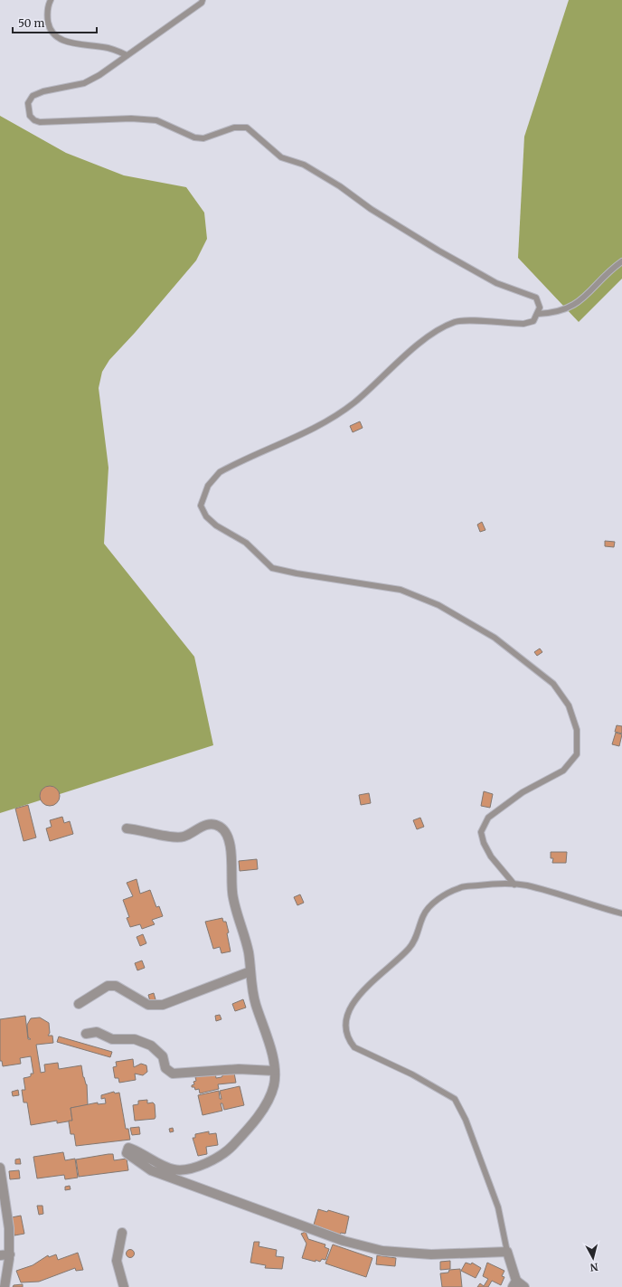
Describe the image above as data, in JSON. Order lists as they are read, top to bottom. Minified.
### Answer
{"scale_bar":"50 m","north":"bottom"}
